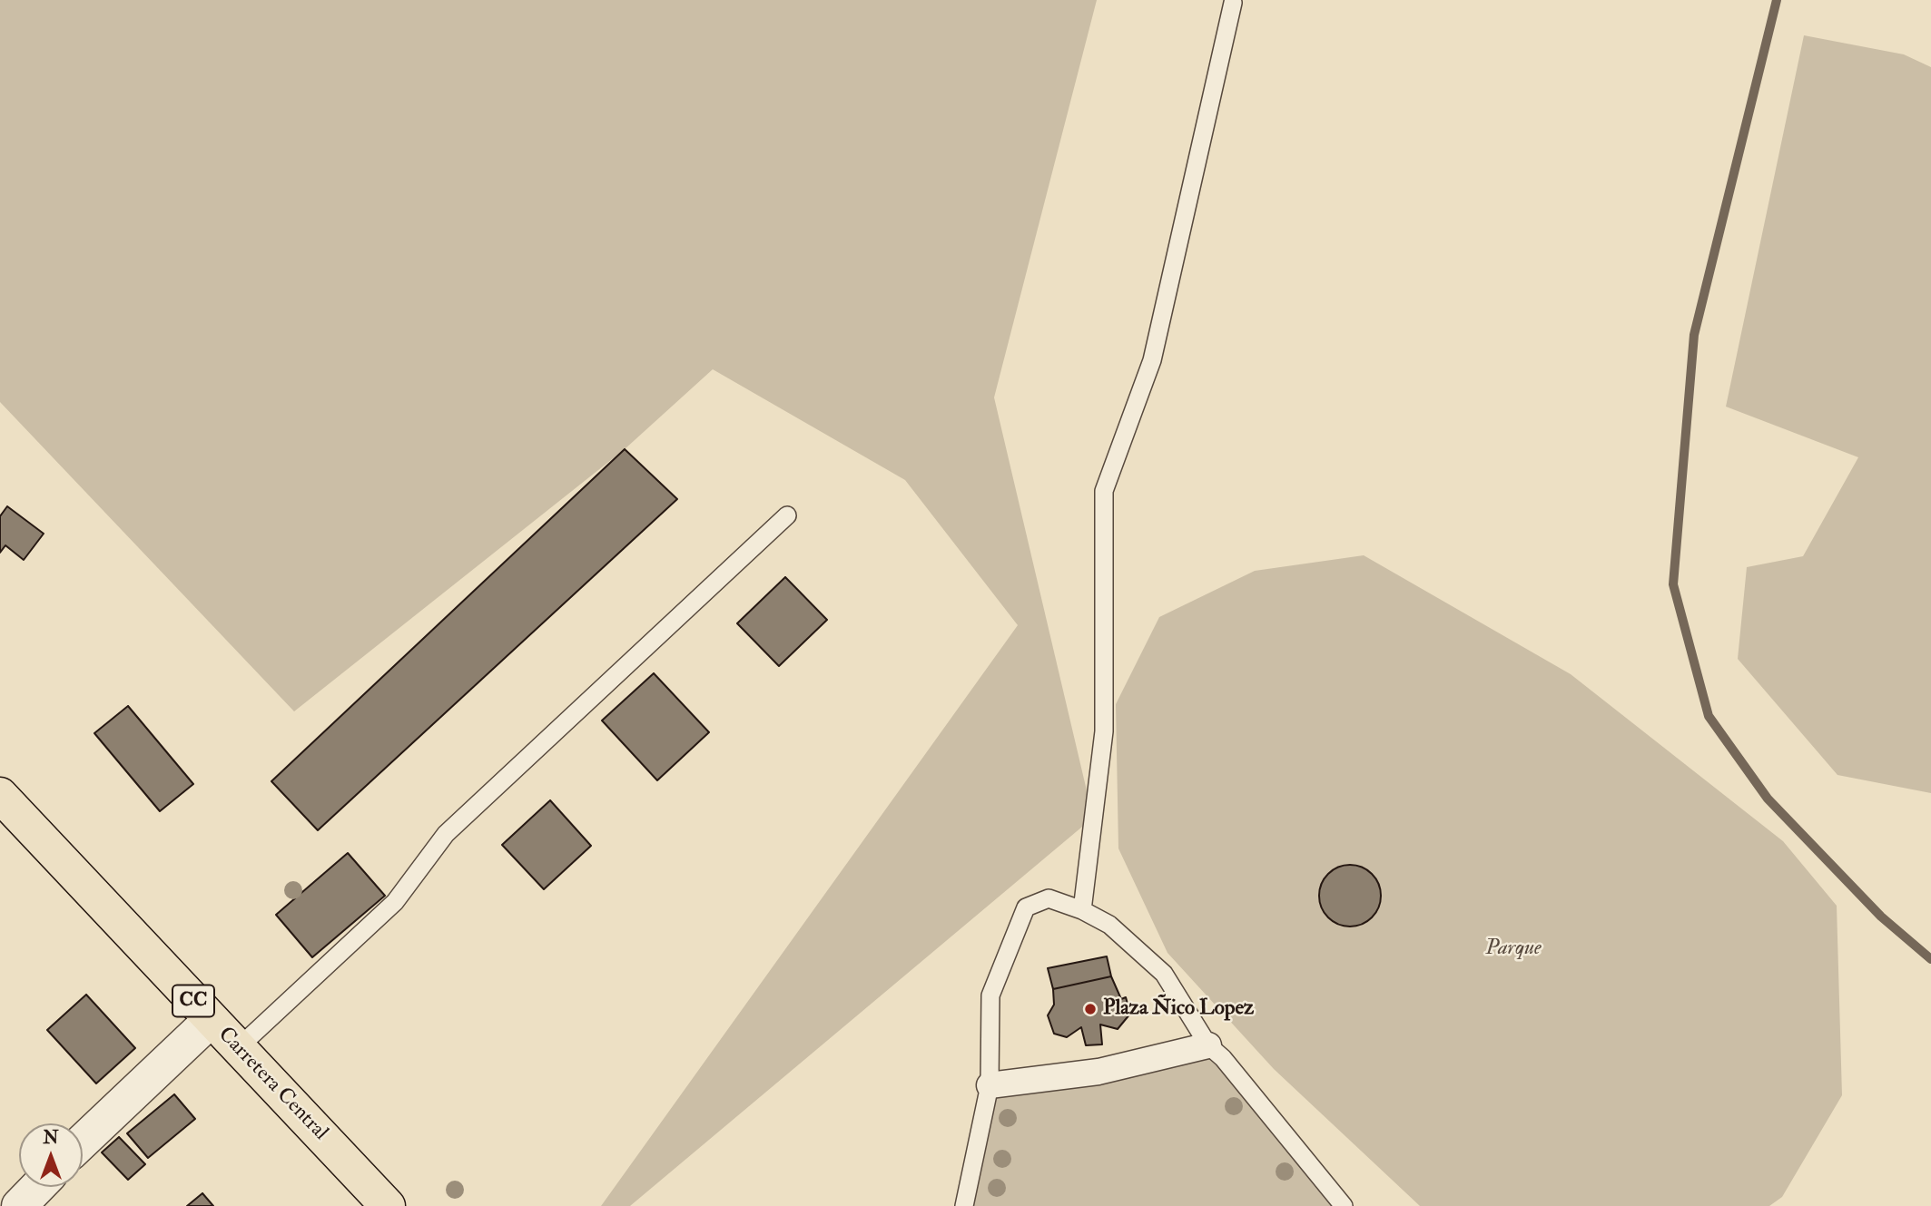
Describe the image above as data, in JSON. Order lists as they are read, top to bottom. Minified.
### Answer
{"streets":{"highway":["CC","Carretera Central"]},"parks":["Parque"],"places":["Plaza Ñico Lopez"],"north":"top"}
